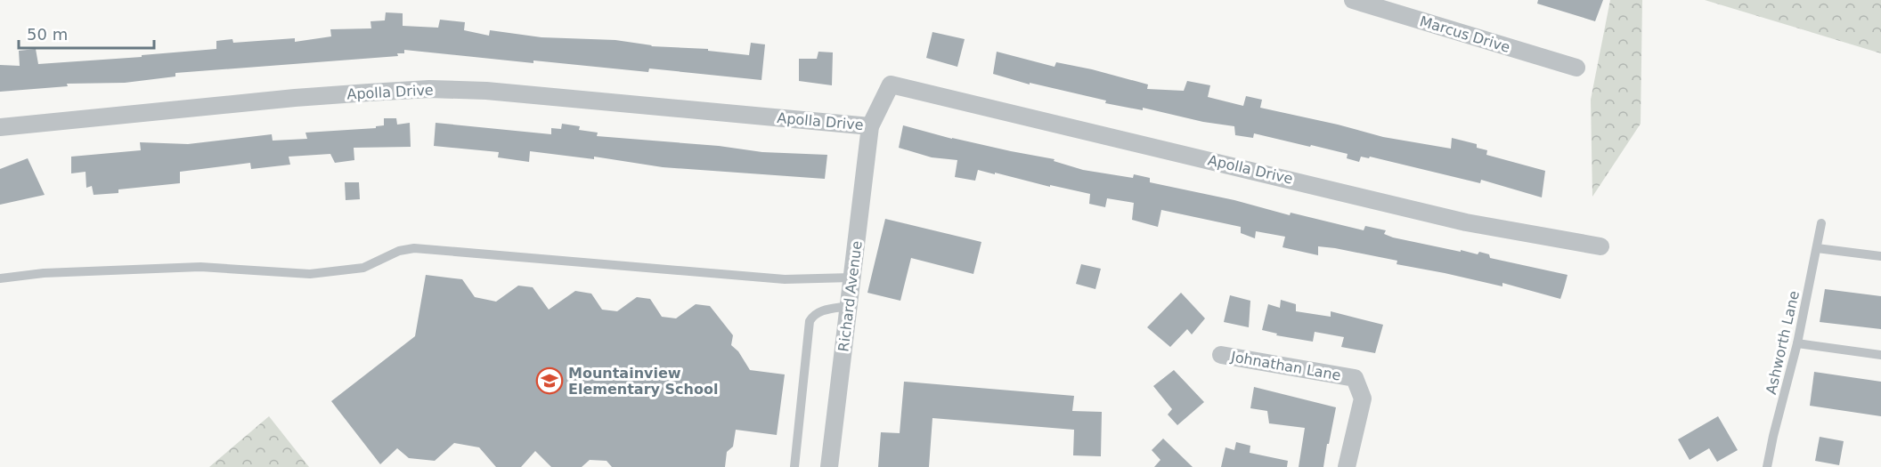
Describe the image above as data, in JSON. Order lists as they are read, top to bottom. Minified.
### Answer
{"streets":{"street":["Marcus Drive","Apolla Drive","Richard Avenue","Johnathan Lane"],"lane":["Ashworth Lane"]},"crossings":[["Apolla Drive","Richard Avenue"]],"places":{"school or university":["Mountainview Elementary School"]},"scale_bar":"50 m"}
